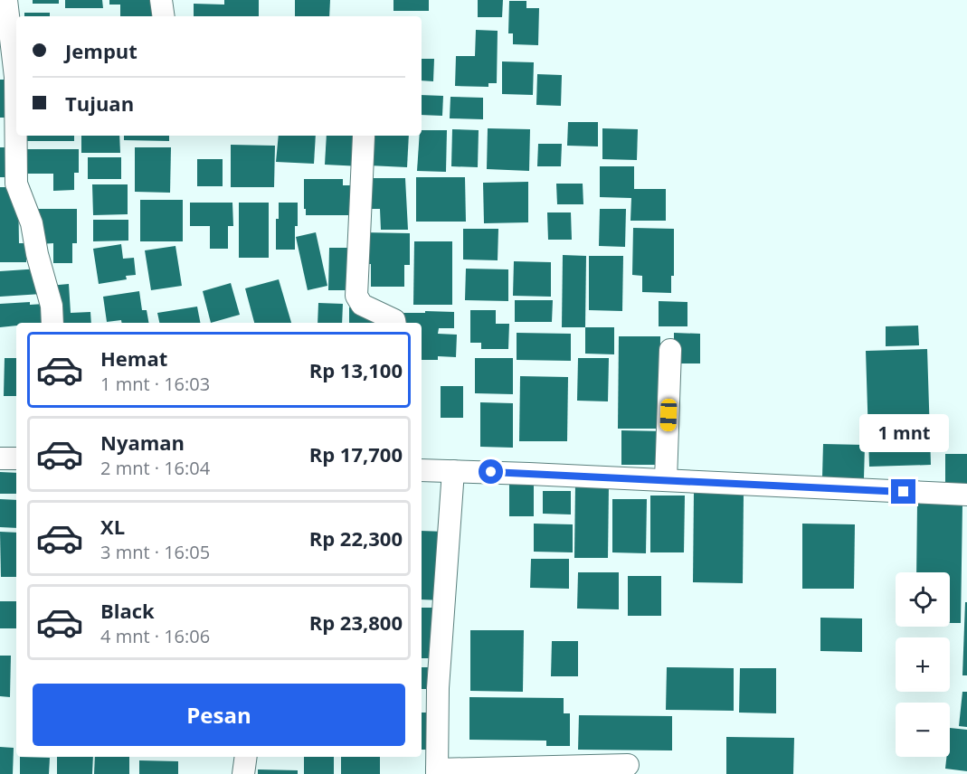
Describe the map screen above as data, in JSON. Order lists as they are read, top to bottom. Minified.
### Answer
{"page":{"banner":["Jemput","Tujuan"],"list":[{"name":"Hemat","note":"1 mnt · 16:03","value":"Rp 13,100"},{"name":"Nyaman","note":"2 mnt · 16:04","value":"Rp 17,700"},{"name":"XL","note":"3 mnt · 16:05","value":"Rp 22,300"},{"name":"Black","note":"4 mnt · 16:06","value":"Rp 23,800"}],"bubble":"1 mnt","map_buttons":["+","−"],"buttons":"Pesan"}}
